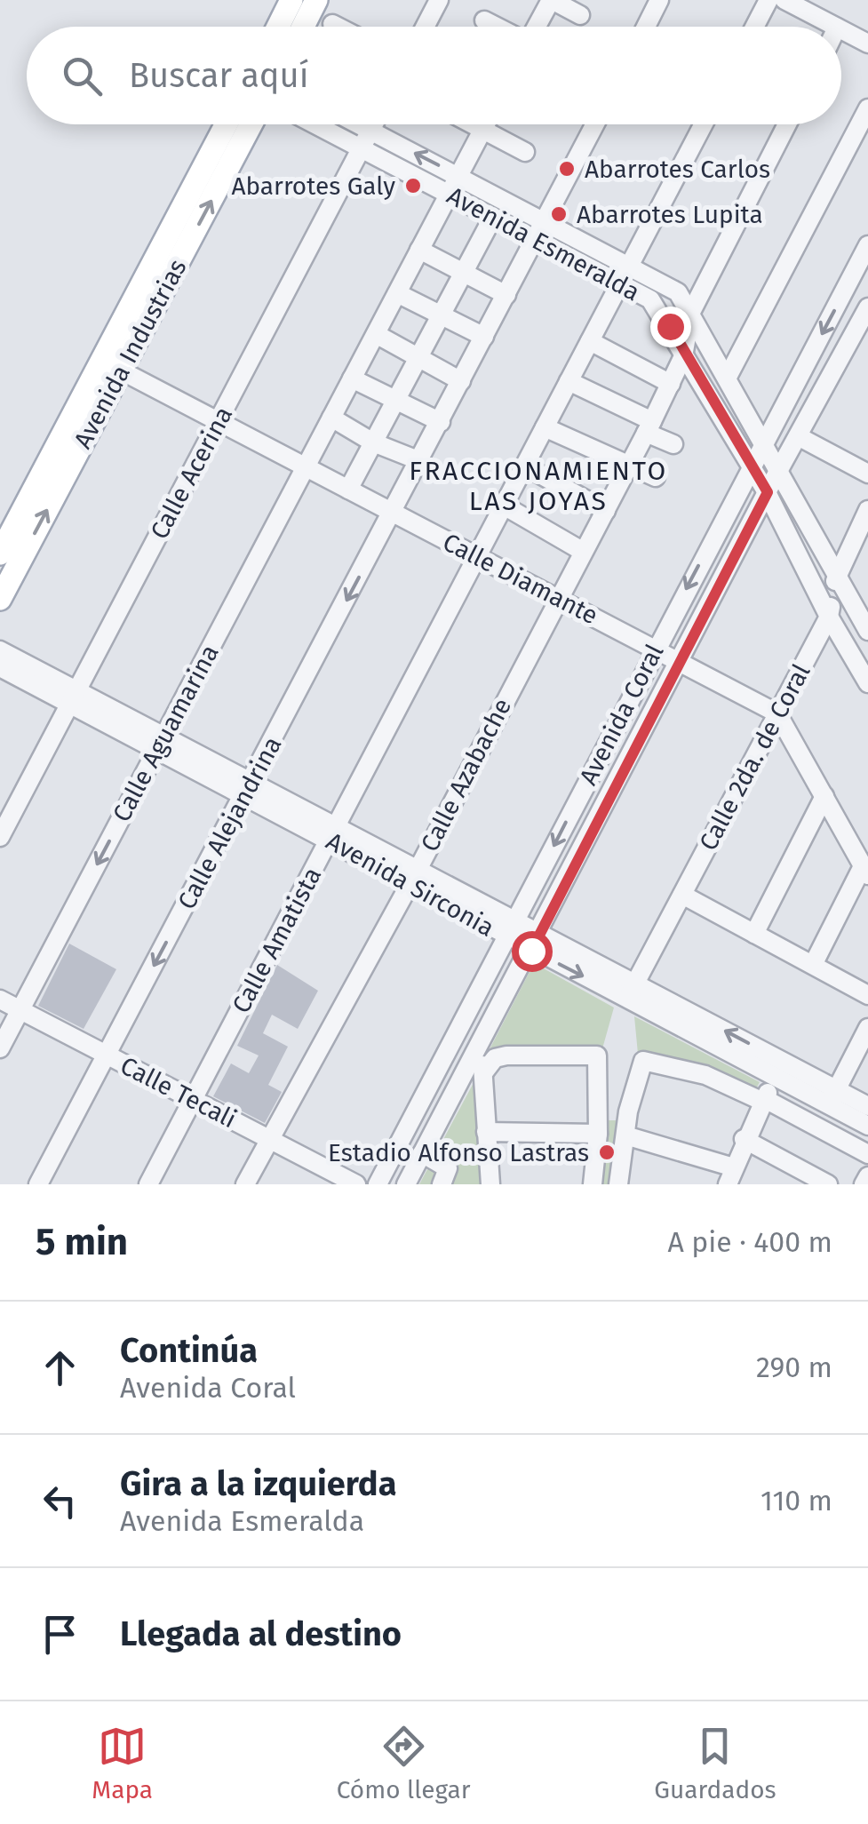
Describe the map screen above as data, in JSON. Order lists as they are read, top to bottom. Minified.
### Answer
{"streets":{"main road":["Avenida Industrias"],"street":["Avenida Esmeralda","Calle Acerina","Calle Diamante","Avenida Coral","Calle Aguamarina","Calle 2da. de Coral","Calle Azabache","Calle Alejandrina","Avenida Sirconia","Calle Amatista","Calle Tecali"]},"crossings":[["Avenida Esmeralda","Calle Acerina"],["Avenida Esmeralda","Avenida Coral"],["Avenida Esmeralda","Calle Aguamarina"],["Avenida Esmeralda","Calle 2da. de Coral"],["Avenida Esmeralda","Calle Azabache"],["Avenida Esmeralda","Calle Alejandrina"],["Avenida Esmeralda","Calle Amatista"],["Avenida Industrias","Calle Diamante"],["Calle Acerina","Calle Diamante"],["Calle Acerina","Avenida Sirconia"],["Calle Diamante","Avenida Coral"],["Calle Diamante","Calle Aguamarina"],["Calle Diamante","Calle 2da. de Coral"],["Calle Diamante","Calle Azabache"],["Calle Diamante","Calle Alejandrina"],["Calle Diamante","Calle Amatista"],["Avenida Coral","Avenida Sirconia"],["Calle Aguamarina","Avenida Sirconia"],["Calle Aguamarina","Calle Tecali"],["Calle 2da. de Coral","Avenida Sirconia"],["Calle Azabache","Avenida Sirconia"],["Calle Azabache","Calle Tecali"],["Calle Alejandrina","Avenida Sirconia"],["Calle Alejandrina","Calle Tecali"],["Avenida Sirconia","Calle Amatista"],["Calle Amatista","Calle Tecali"]],"one_way":["Calle Alejandrina"],"districts":["FRACCIONAMIENTO LAS JOYAS"],"places":["Abarrotes Carlos","Abarrotes Galy","Abarrotes Lupita","Estadio Alfonso Lastras"],"page":{"search":"Buscar aquí","heading":["5 min","A pie · 400 m"],"list":[["Continúa","Avenida Coral","290 m"],["Gira a la izquierda","Avenida Esmeralda","110 m"],"Llegada al destino"],"nav":["Mapa","Cómo llegar","Guardados"]}}
